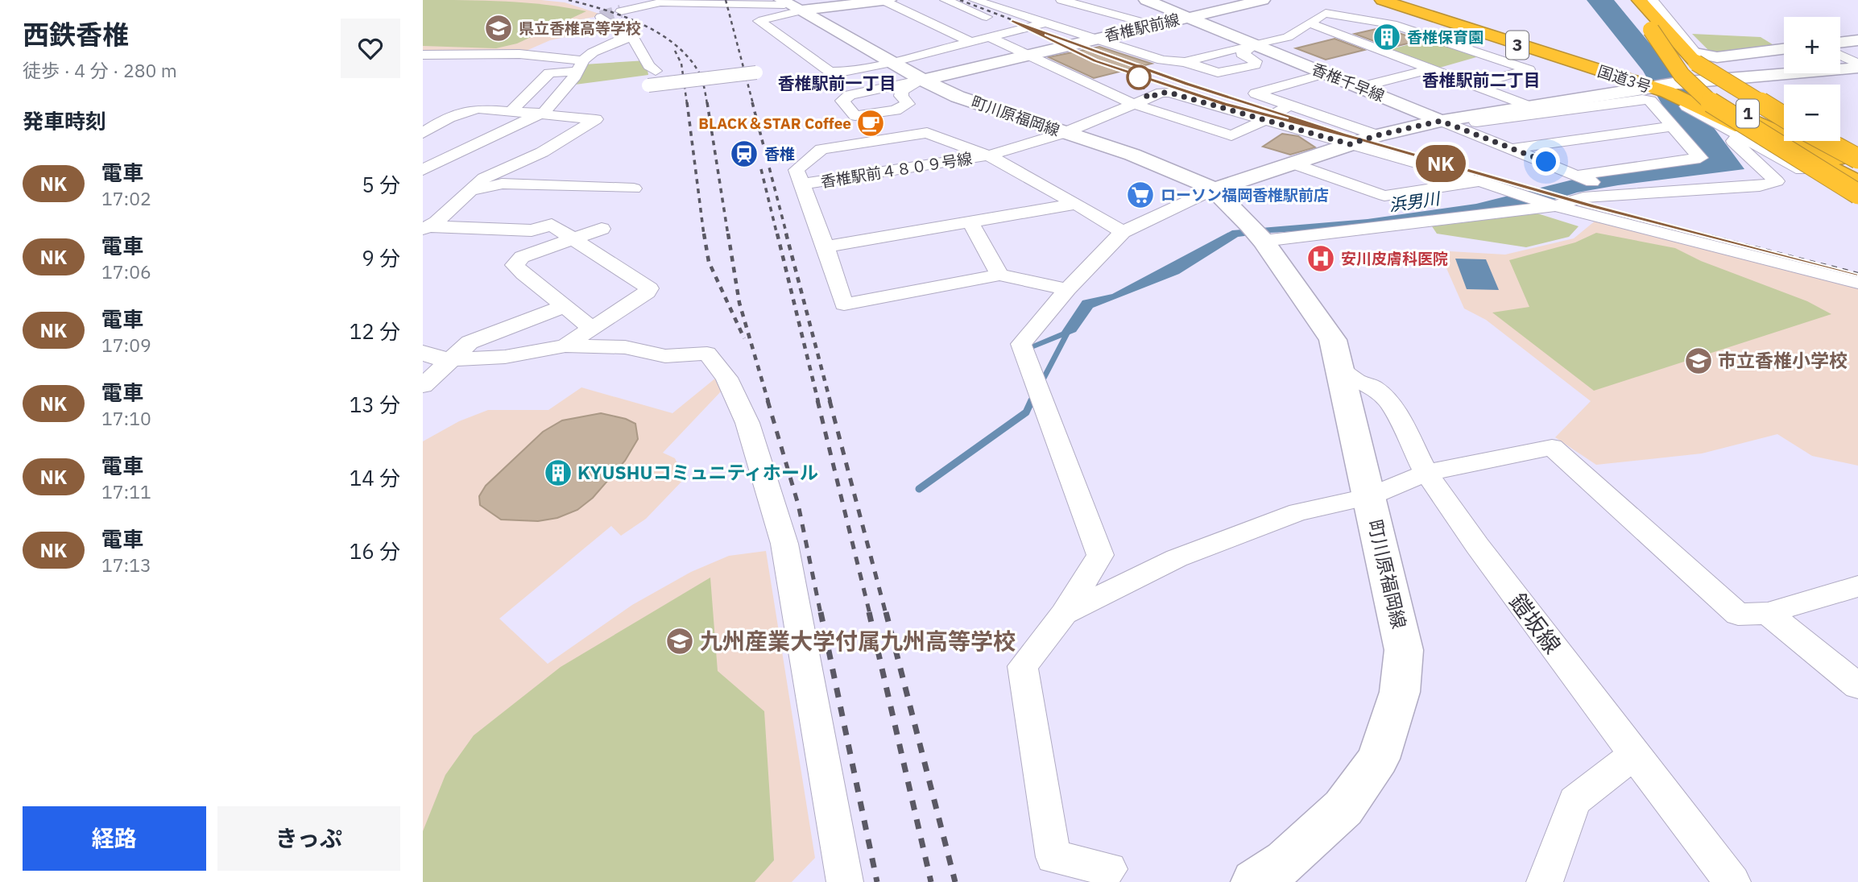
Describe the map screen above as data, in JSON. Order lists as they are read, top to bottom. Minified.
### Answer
{"streets":{"highway":["3","国道3号","1"],"main road":["香椎駅前線","香椎千早線","町川原福岡線"],"street":["香椎駅前４８０９号線","鎧坂線"]},"crossings":[["香椎駅前線","香椎千早線"],["香椎駅前線","町川原福岡線"],["国道3号","1"],["町川原福岡線","香椎駅前４８０９号線"],["町川原福岡線","鎧坂線"]],"districts":["香椎駅前二丁目","香椎駅前一丁目"],"water":["浜男川"],"places":{"school or university":["県立香椎高等学校","市立香椎小学校","九州産業大学付属九州高等学校"],"building":["香椎保育園","KYUSHUコミュニティホール"],"cafe":["BLACK＆STAR Coffee"],"station":["香椎"],"supermarket":["ローソン福岡香椎駅前店"],"hospital":["安川皮膚科医院"]},"page":{"heading":[["西鉄香椎","徒歩 · 4 分 · 280 m"],"発車時刻"],"on_map":"NK","map_buttons":["+","−"],"list":[{"mark":"NK","name":"電車","note":"17:02","value":"5 分"},{"mark":"NK","name":"電車","note":"17:06","value":"9 分"},{"mark":"NK","name":"電車","note":"17:09","value":"12 分"},{"mark":"NK","name":"電車","note":"17:10","value":"13 分"},{"mark":"NK","name":"電車","note":"17:11","value":"14 分"},{"mark":"NK","name":"電車","note":"17:13","value":"16 分"}],"buttons":["経路","きっぷ"]}}
